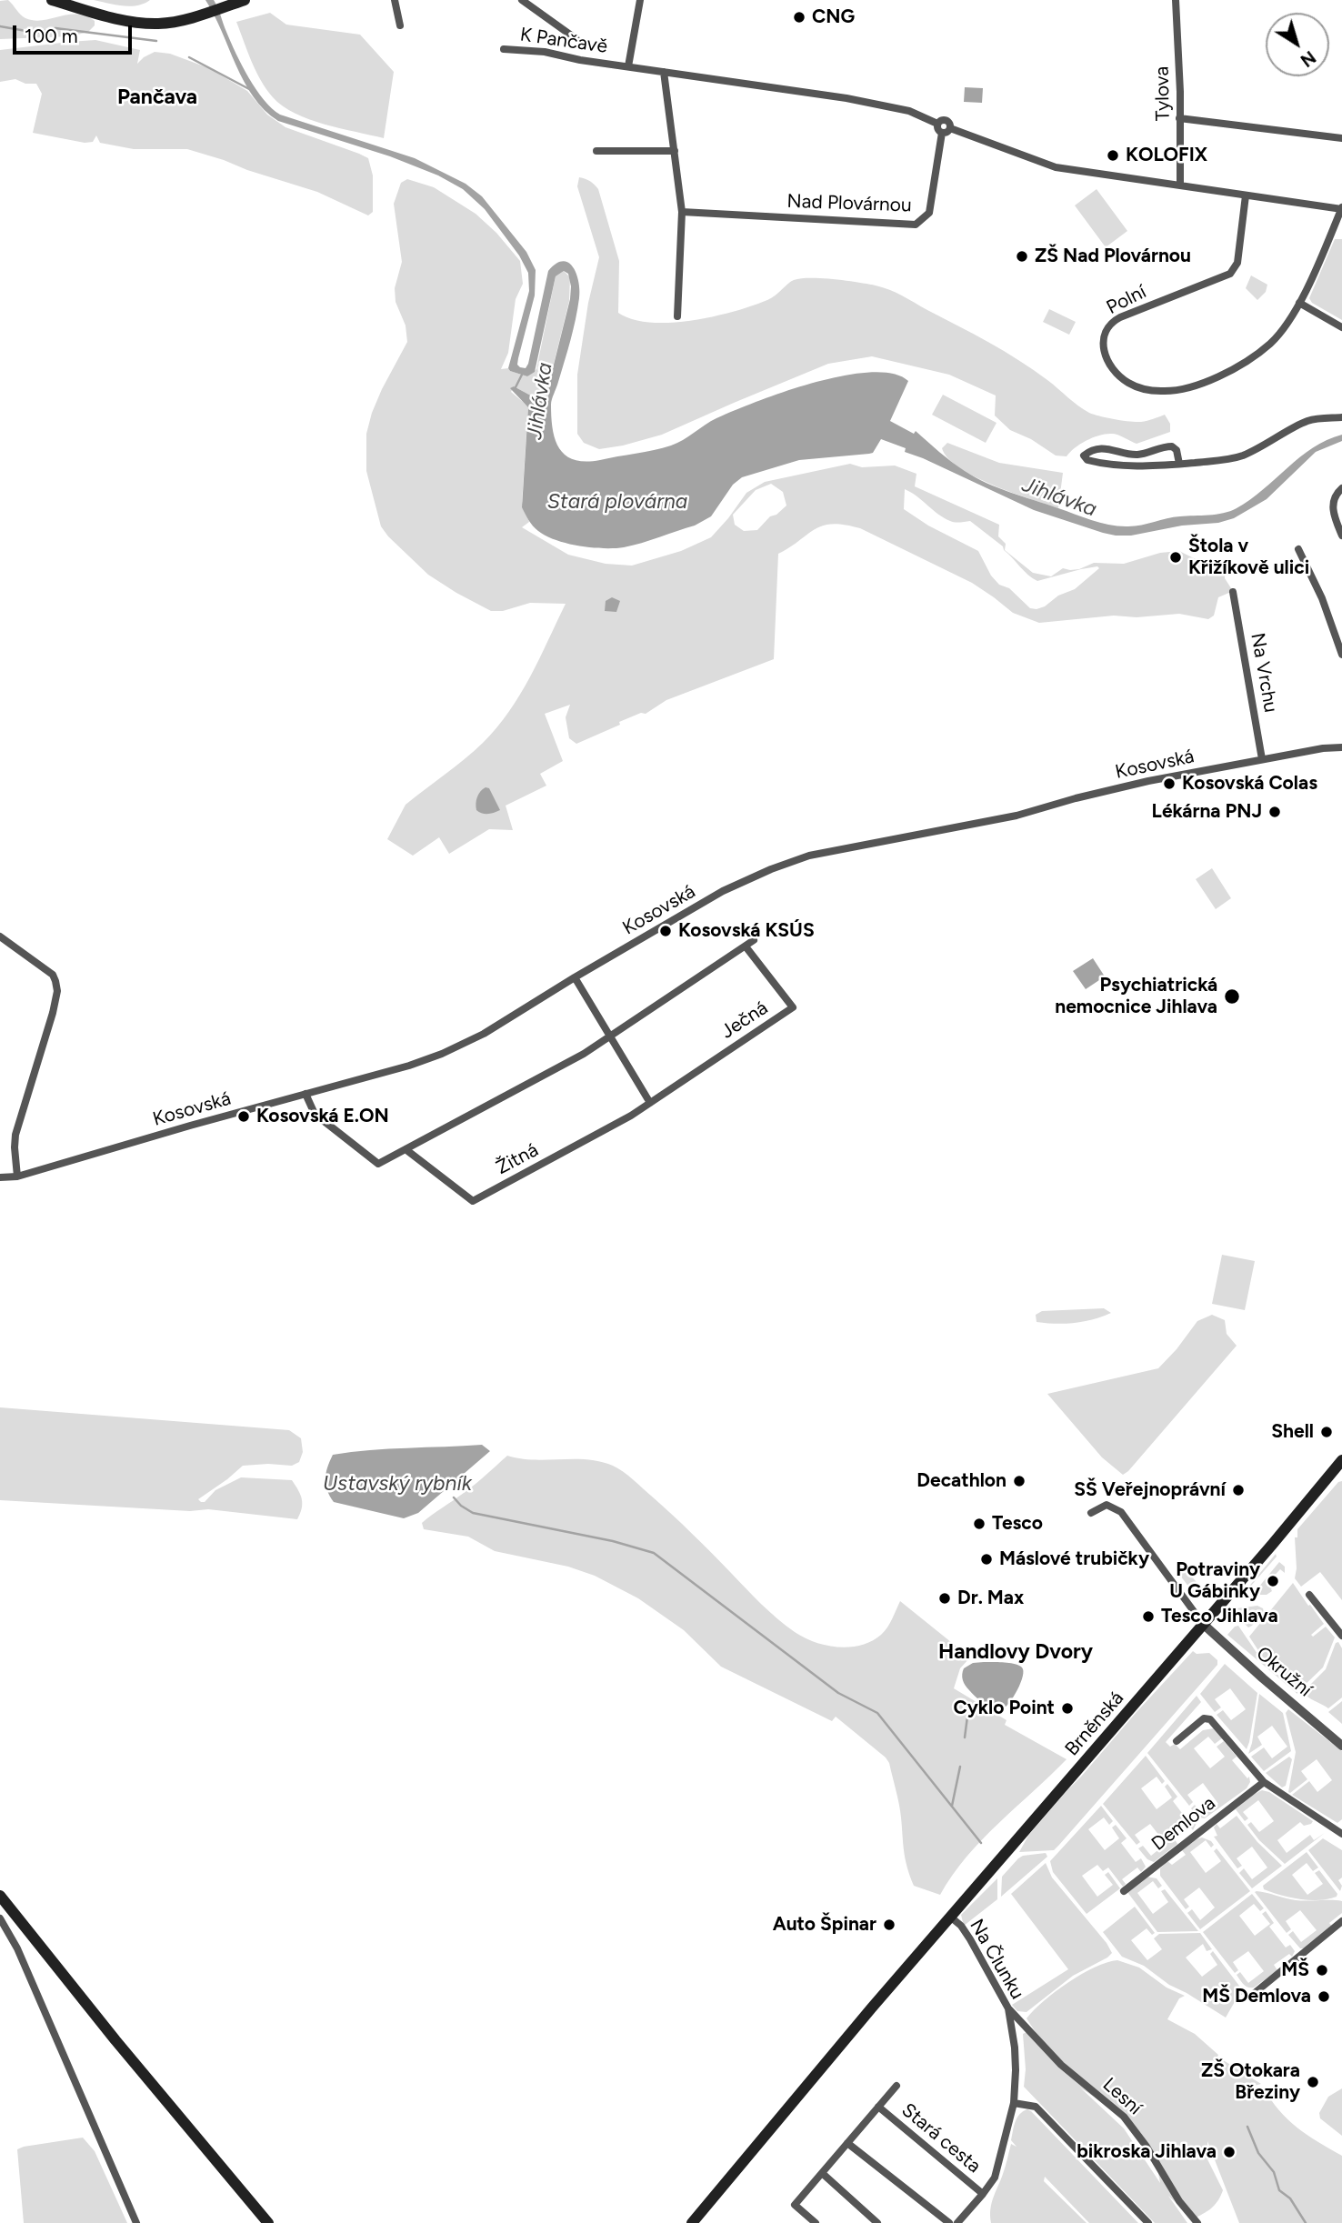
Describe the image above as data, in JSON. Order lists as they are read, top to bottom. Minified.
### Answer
{"streets":{"main road":["Brněnská"],"street":["K Pančavě","Tylova","Nad Plovárnou","Polní","Na Vrchu","Kosovská","Ječná","Žitná","Okružní","Demlova","Na Člunku","Lesní","Stará cesta"]},"crossings":[["Tylova","Polní"],["Nad Plovárnou","Polní"],["Na Vrchu","Kosovská"],["Ječná","Žitná"],["Okružní","Brněnská"],["Brněnská","Na Člunku"],["Na Člunku","Lesní"],["Na Člunku","Stará cesta"]],"districts":["Pančava","Handlovy Dvory"],"water":["Jihlávka","Stará plovárna","Ustavský rybník"],"places":["CNG","KOLOFIX","ZŠ Nad Plovárnou","Štola v Křižíkově ulici","Kosovská Colas","Lékárna PNJ","Kosovská KSÚS","Psychiatrická nemocnice Jihlava","Kosovská E.ON","Shell","Decathlon","SŠ Veřejnoprávní","Tesco","Máslové trubičky","Potraviny U Gábinky","Dr. Max","Tesco Jihlava","Cyklo Point","Auto Špinar","MŠ","MŠ Demlova","ZŠ Otokara Březiny","bikroska Jihlava"],"scale_bar":"100 m","north":"bottom right"}
